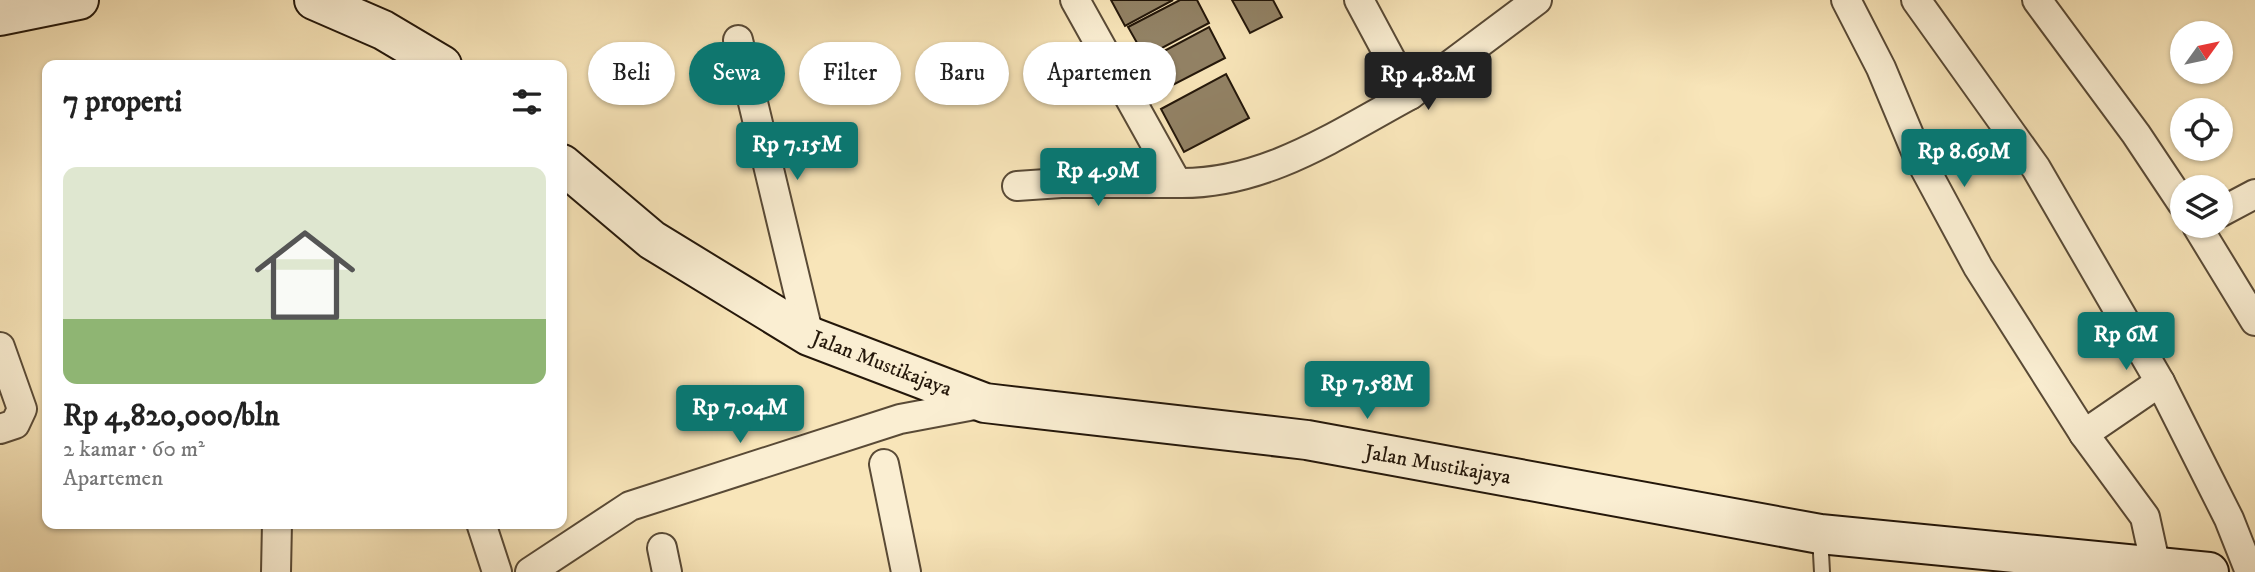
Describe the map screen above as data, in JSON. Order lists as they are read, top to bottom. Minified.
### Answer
{"streets":{"main road":["Jalan Mustikajaya"]},"north":"top right","page":{"chip":["Beli","Sewa","Filter","Baru","Apartemen"],"price":["Rp 4.82M","Rp 7.15M","Rp 8.69M","Rp 4.9M","Rp 6M","Rp 7.58M","Rp 7.04M"],"heading":"7 properti","list":[{"name":"Rp 4,820,000/bln","note":"2 kamar · 60 m² · Apartemen"}]}}
